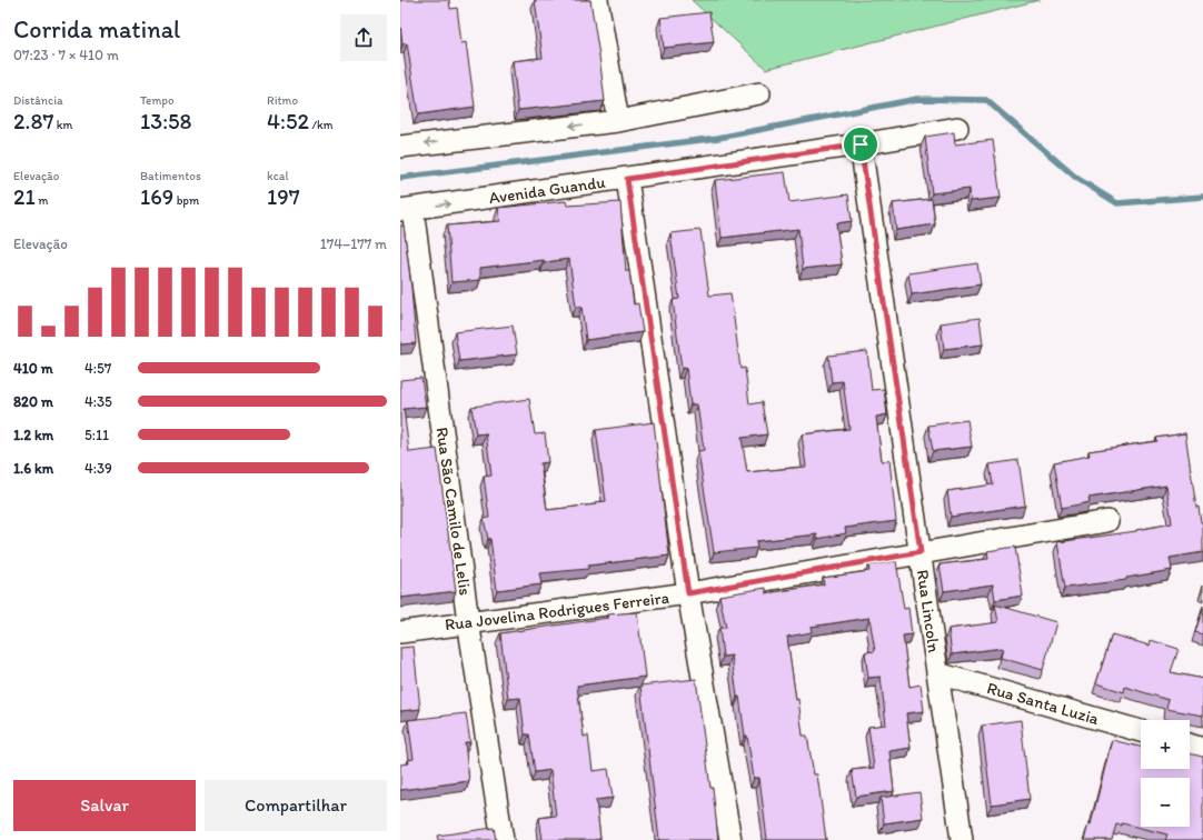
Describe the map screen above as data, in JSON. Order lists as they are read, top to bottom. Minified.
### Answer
{"streets":{"street":["Avenida Guandu","Rua São Camilo de Lelis","Rua Jovelina Rodrigues Ferreira","Rua Lincoln","Rua Santa Luzia"]},"crossings":[["Avenida Guandu","Rua São Camilo de Lelis"],["Avenida Guandu","Rua Lincoln"],["Rua São Camilo de Lelis","Rua Jovelina Rodrigues Ferreira"],["Rua Jovelina Rodrigues Ferreira","Rua Lincoln"],["Rua Lincoln","Rua Santa Luzia"]],"page":{"heading":["Corrida matinal","07:23 · 7 × 410 m"],"stats":[["Distância","2.87 km"],["Tempo","13:58"],["Ritmo","4:52 /km"],["Elevação","21 m"],["Batimentos","169 bpm"],["kcal","197"]],"chart":["Elevação","174–177 m"],"list":[{"name":"410 m","note":"4:57"},{"name":"820 m","note":"4:35"},{"name":"1.2 km","note":"5:11"},{"name":"1.6 km","note":"4:39"}],"map_buttons":["+","−"],"buttons":["Salvar","Compartilhar"]}}
